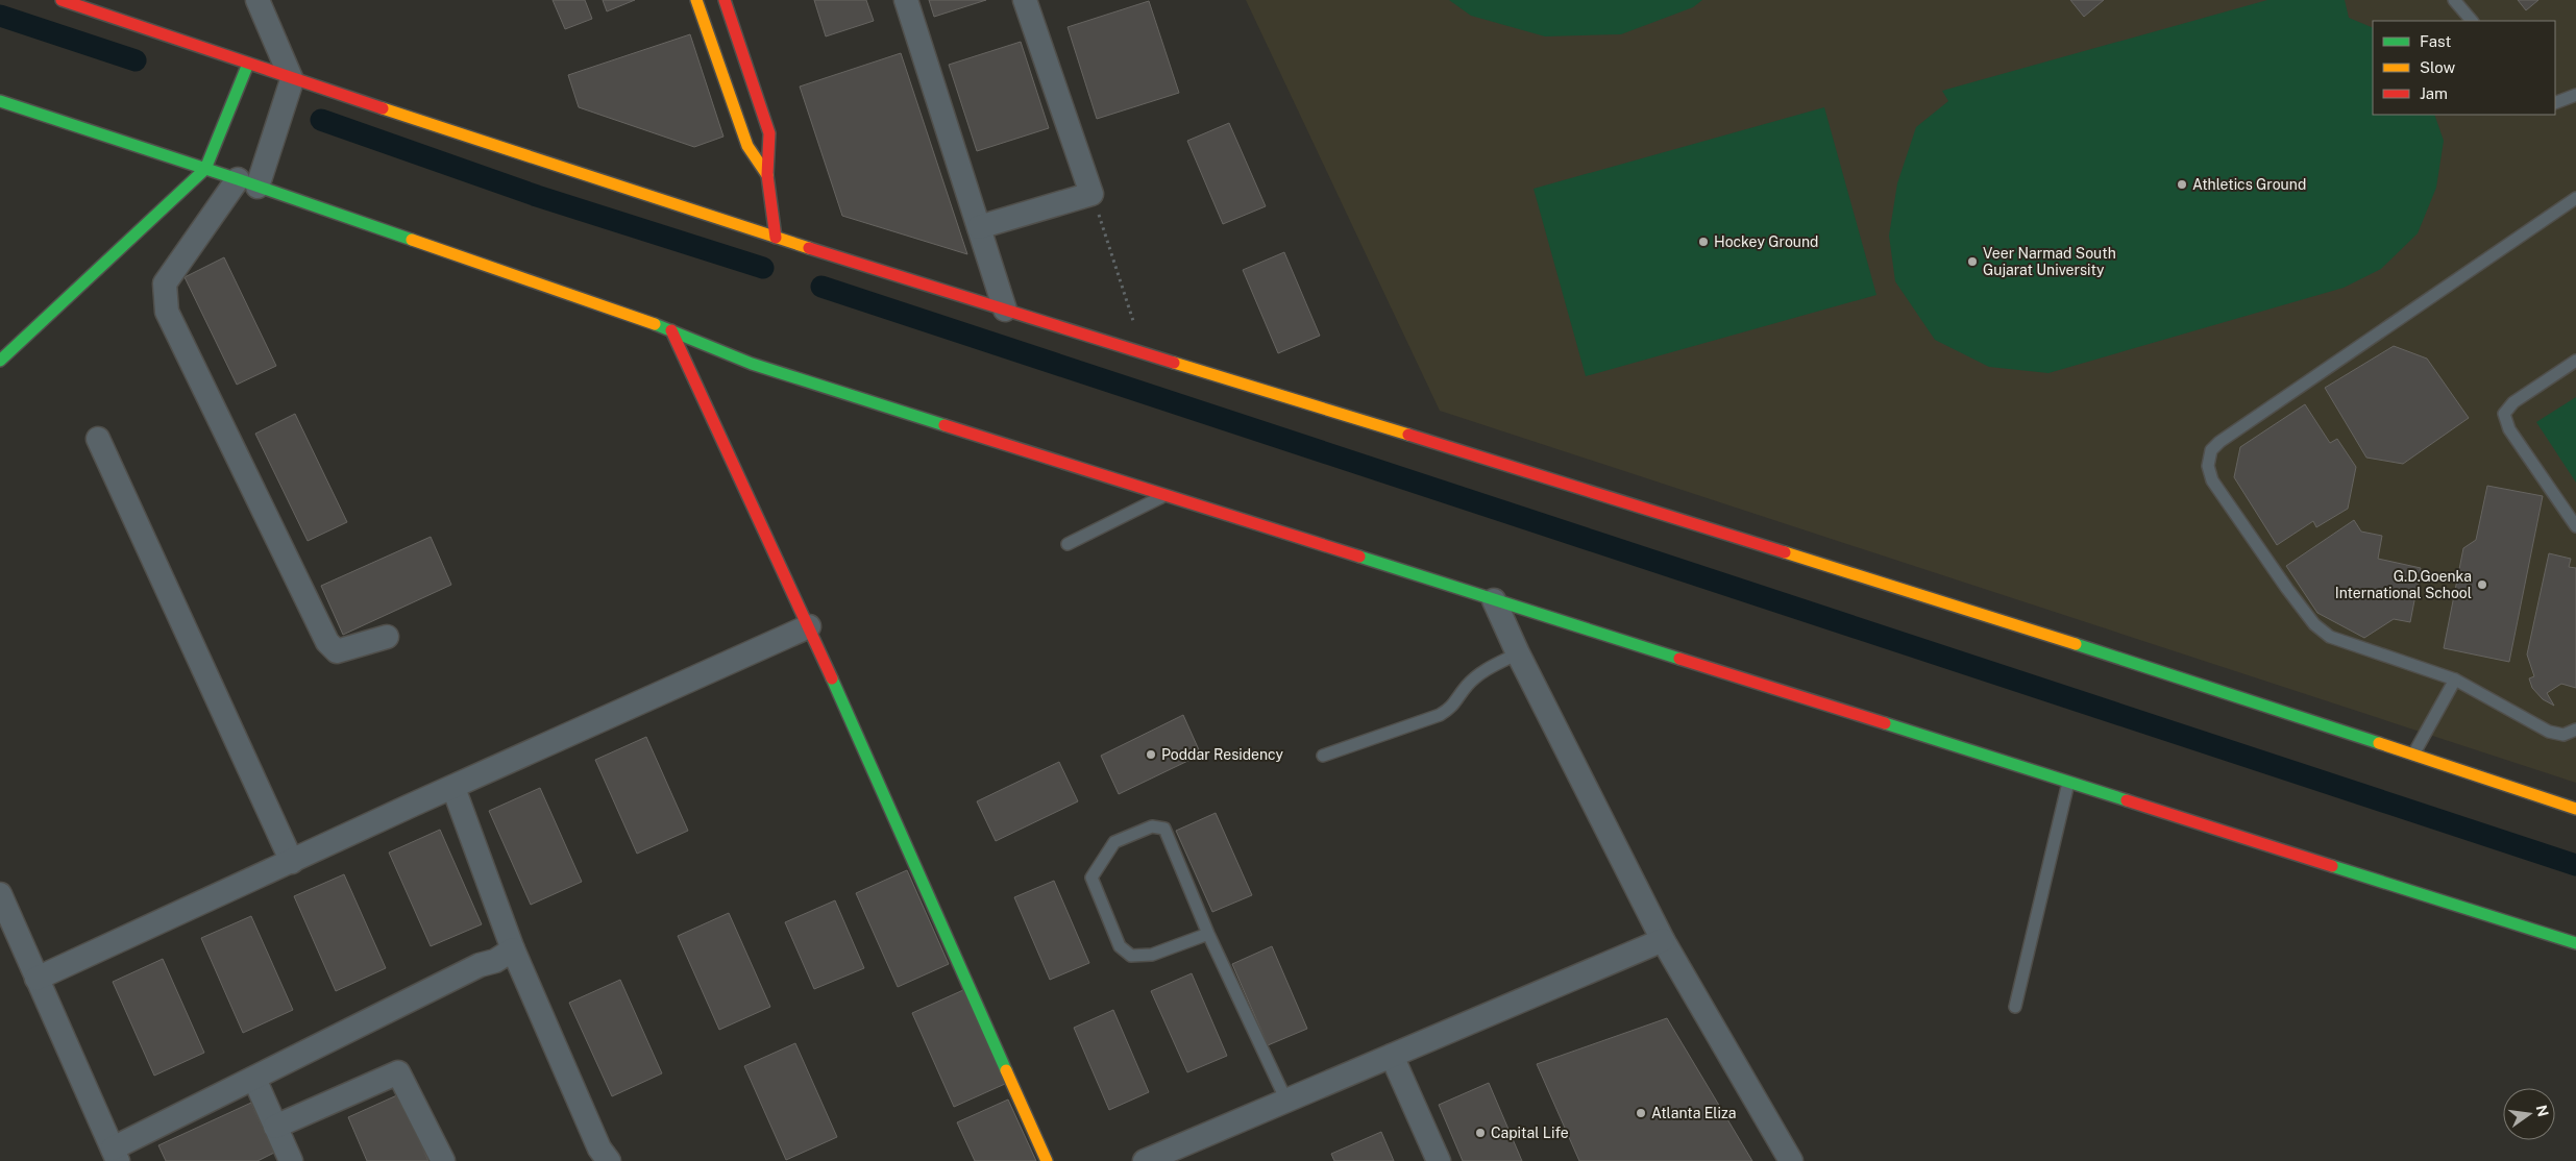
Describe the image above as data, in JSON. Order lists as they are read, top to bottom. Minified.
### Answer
{"places":["Athletics Ground","Hockey Ground","Veer Narmad South Gujarat University","G.D.Goenka International School","Poddar Residency","Atlanta Eliza","Capital Life"],"legend":["Fast","Slow","Jam"],"north":"right"}
